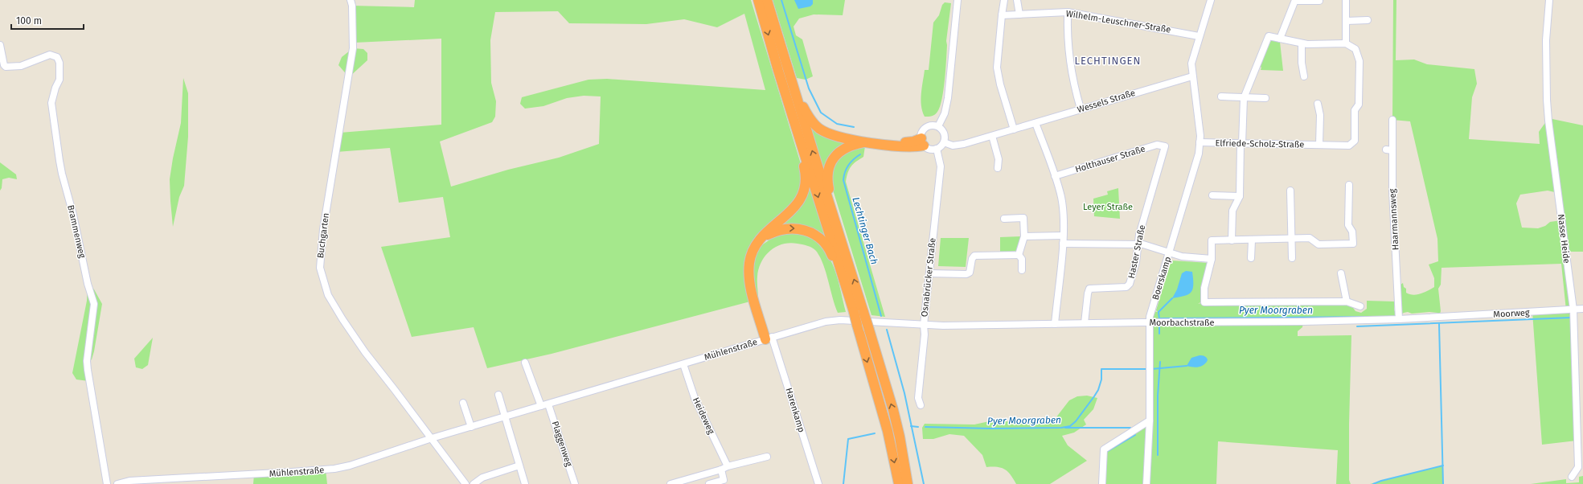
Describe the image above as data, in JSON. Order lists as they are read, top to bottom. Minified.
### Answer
{"streets":{"street":["Wilhelm-Leuschner-Straße","Wessels Straße","Elfriede-Scholz-Straße","Holthauser Straße","Haarmannsweg","Brammenweg","Buchgarten","Nasse Heide","Haster Straße","Osnabrücker Straße","Boerskamp","Moorweg","Moorbachstraße","Mühlenstraße","Harenkamp","Heideweg","Plaggenweg"]},"crossings":[["Wessels Straße","Osnabrücker Straße"],["Wessels Straße","Boerskamp"],["Elfriede-Scholz-Straße","Boerskamp"],["Holthauser Straße","Haster Straße"],["Haarmannsweg","Moorbachstraße"],["Buchgarten","Mühlenstraße"],["Nasse Heide","Moorweg"],["Haster Straße","Moorbachstraße"],["Osnabrücker Straße","Moorbachstraße"],["Osnabrücker Straße","Mühlenstraße"],["Boerskamp","Moorbachstraße"],["Moorweg","Moorbachstraße"],["Moorbachstraße","Mühlenstraße"],["Mühlenstraße","Harenkamp"],["Mühlenstraße","Heideweg"],["Mühlenstraße","Plaggenweg"]],"districts":["LECHTINGEN"],"water":["Lechtinger Bach","Pyer Moorgraben"],"parks":["Leyer Straße"],"scale_bar":"100 m"}
